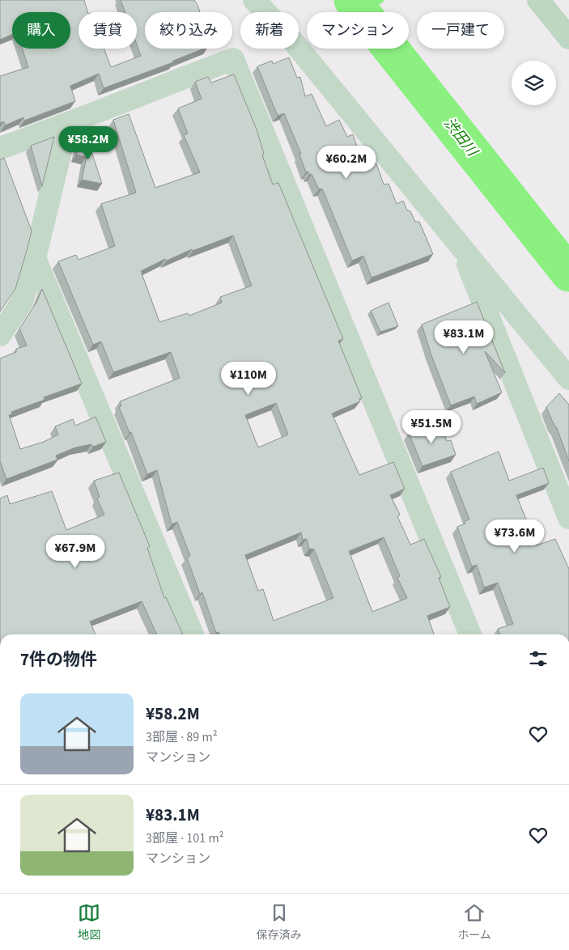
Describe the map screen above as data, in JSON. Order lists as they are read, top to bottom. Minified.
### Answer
{"water":["渋田川"],"page":{"chip":["購入","賃貸","絞り込み","新着","マンション","一戸建て"],"price":["¥58.2M","¥60.2M","¥83.1M","¥110M","¥51.5M","¥73.6M","¥67.9M"],"heading":"7件の物件","list":[{"name":"¥58.2M","note":"3部屋 · 89 m² · マンション"},{"name":"¥83.1M","note":"3部屋 · 101 m² · マンション"}],"tabs":["地図","保存済み","ホーム"]}}
